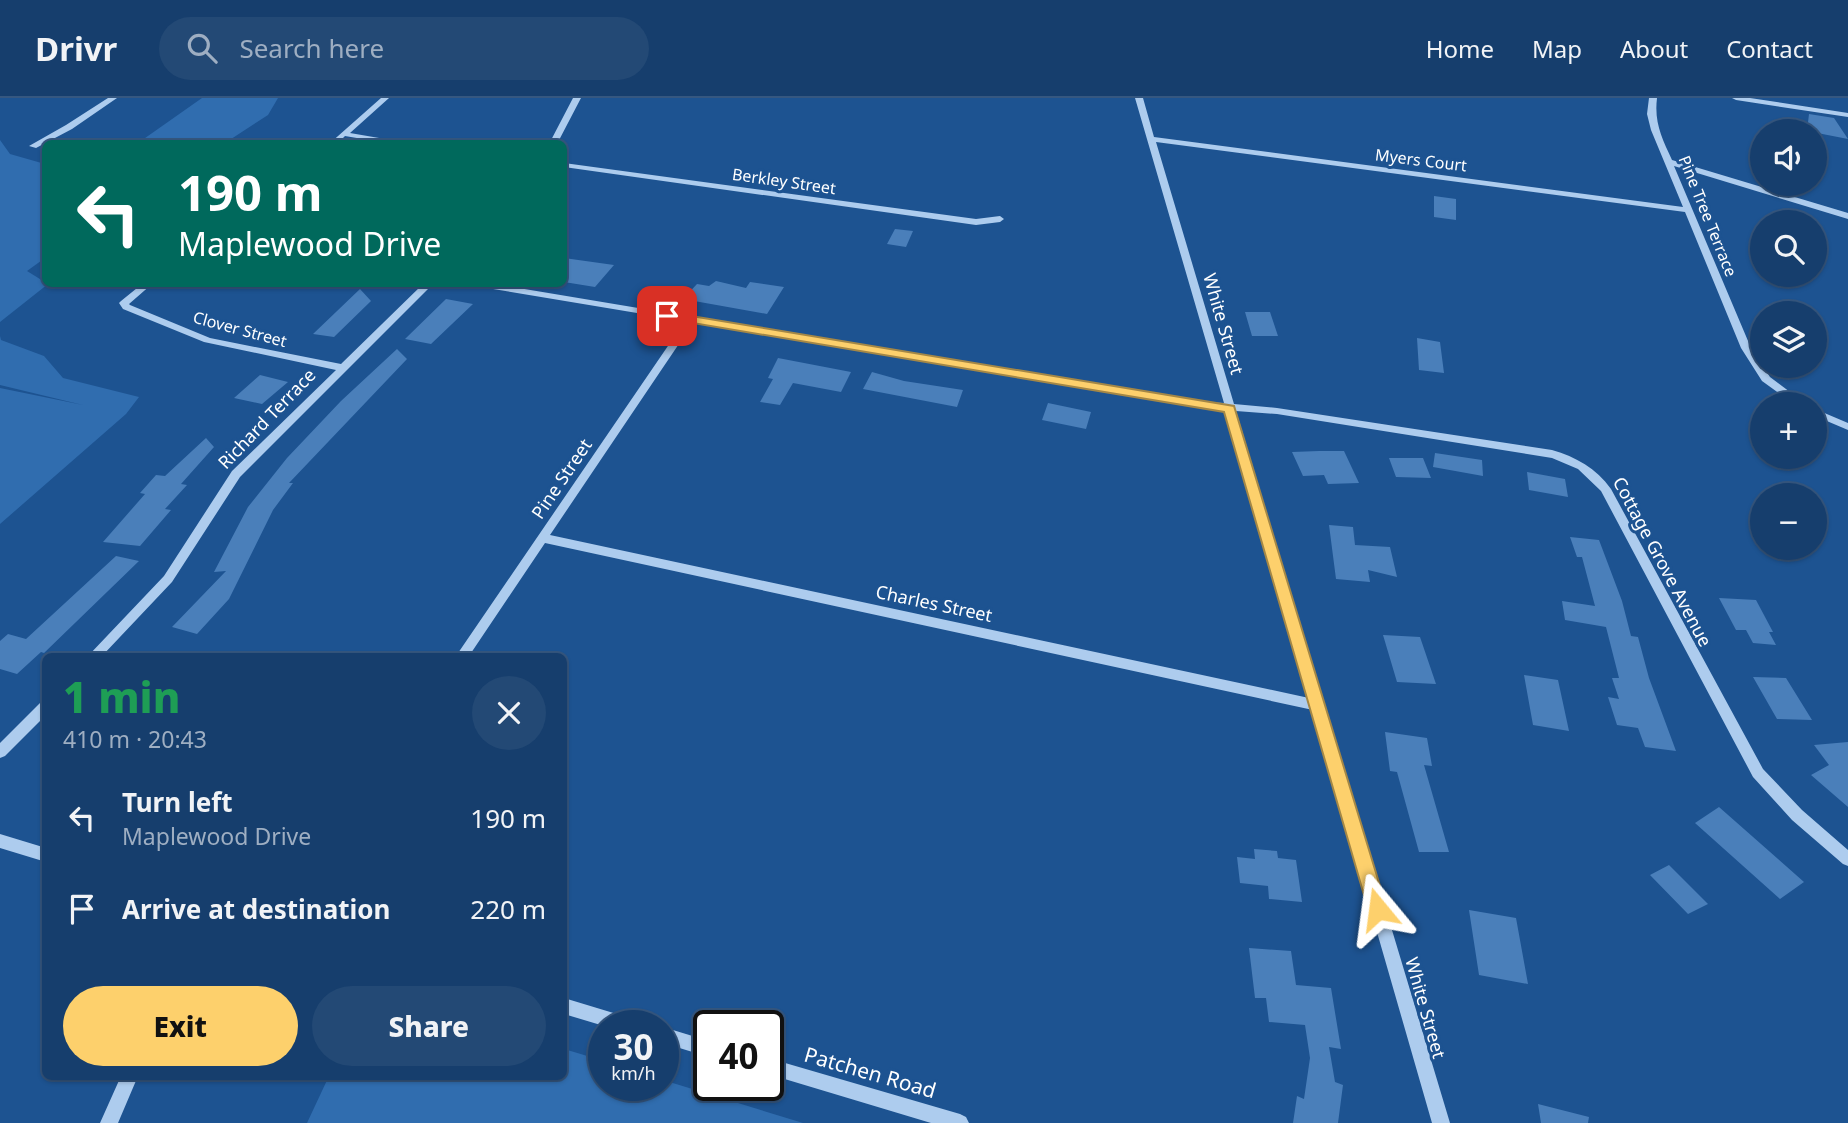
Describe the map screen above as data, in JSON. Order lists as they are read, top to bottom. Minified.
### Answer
{"streets":{"street":["Myers Court","Berkley Street","Pine Tree Terrace","White Street","Clover Street","Richard Terrace","Pine Street","Cottage Grove Avenue","Charles Street","Patchen Road"]},"crossings":[["Myers Court","Pine Tree Terrace"],["Myers Court","White Street"],["White Street","Cottage Grove Avenue"],["White Street","Charles Street"],["Clover Street","Richard Terrace"],["Pine Street","Cottage Grove Avenue"],["Pine Street","Charles Street"]],"page":{"header":"Drivr","search":"Search here","nav":["Home","Map","About","Contact"],"map_buttons":["+","−"],"turn":["190 m","Maplewood Drive"],"heading":["1 min","410 m · 20:43"],"list":[{"name":"Turn left","note":"Maplewood Drive","value":"190 m"},{"name":"Arrive at destination","value":"220 m"}],"buttons":["Exit","Share"],"speed":"30 km/h","limit":"40"}}
